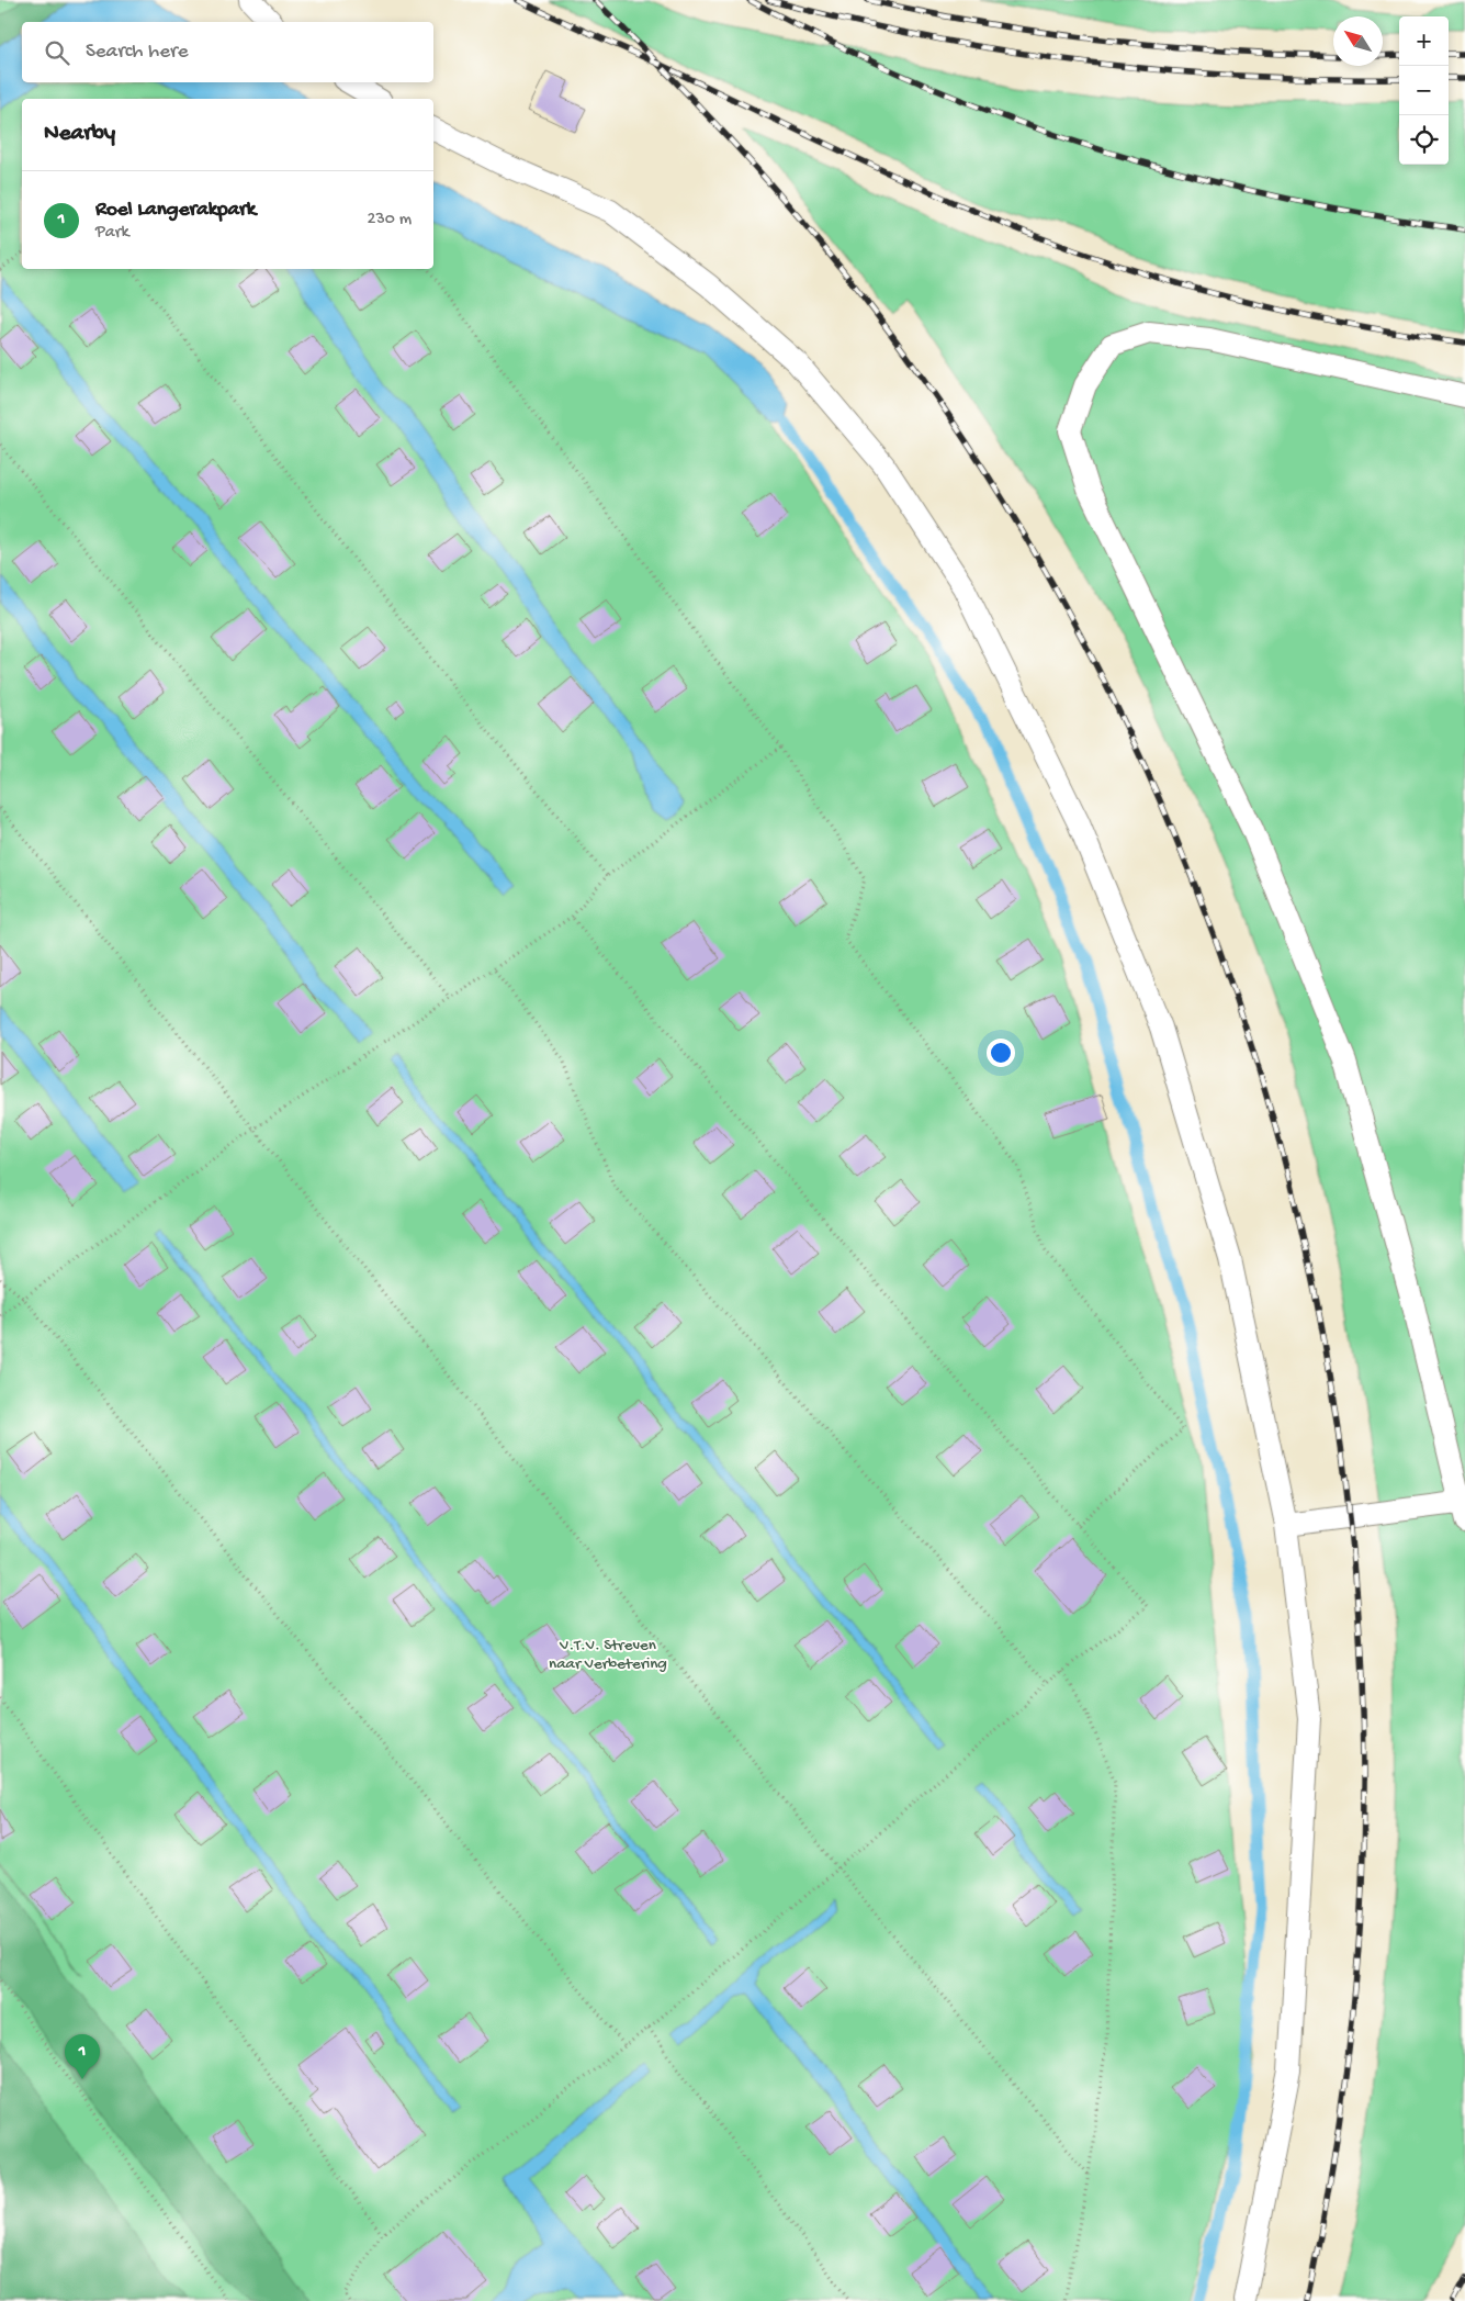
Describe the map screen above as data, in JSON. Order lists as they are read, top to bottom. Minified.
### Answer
{"parks":["V.T.V. Streven naar Verbetering"],"north":"top left","page":{"map_buttons":["+","−"],"search":"Search here","heading":"Nearby","list":[{"mark":"1","name":"Roel Langerakpark","note":"Park","value":"230 m"}],"pins":"1"}}
